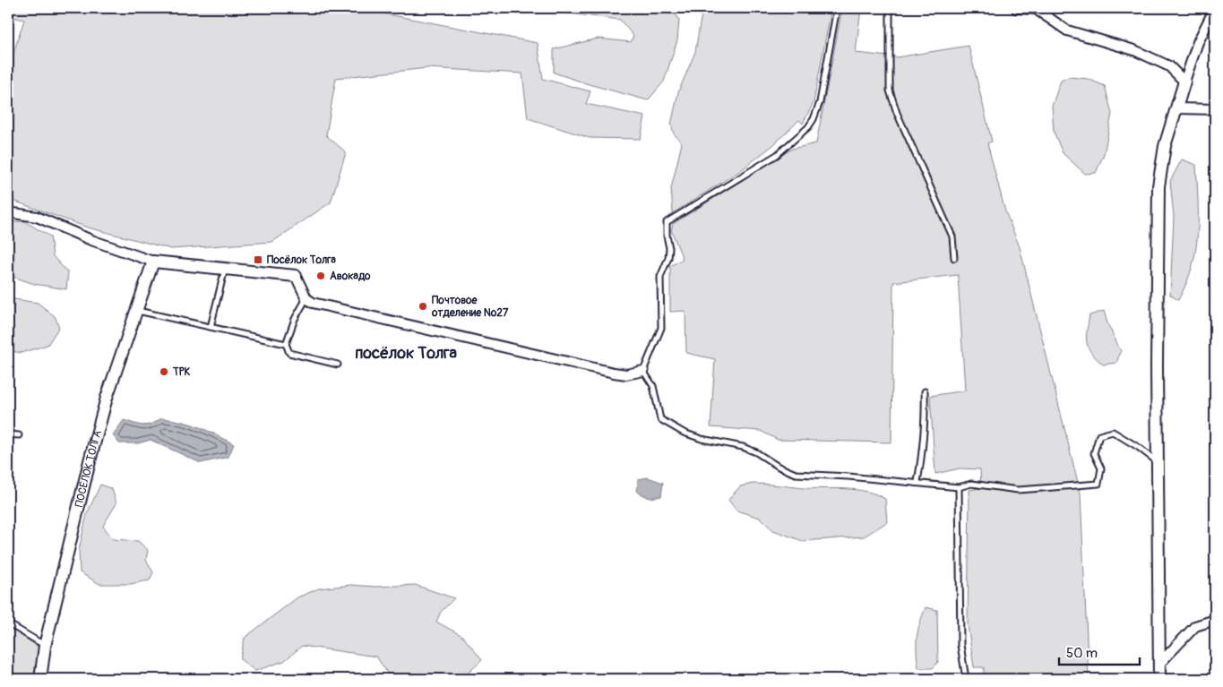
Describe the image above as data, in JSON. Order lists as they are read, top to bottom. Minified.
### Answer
{"streets":{"street":["ПОСЁЛОК ТОЛГА"]},"districts":["посёлок Толга"],"places":{"transit":["Посёлок Толга"],"other":["Авокадо","Почтовое отделение №27","ТРК"]},"scale_bar":"50 m"}
